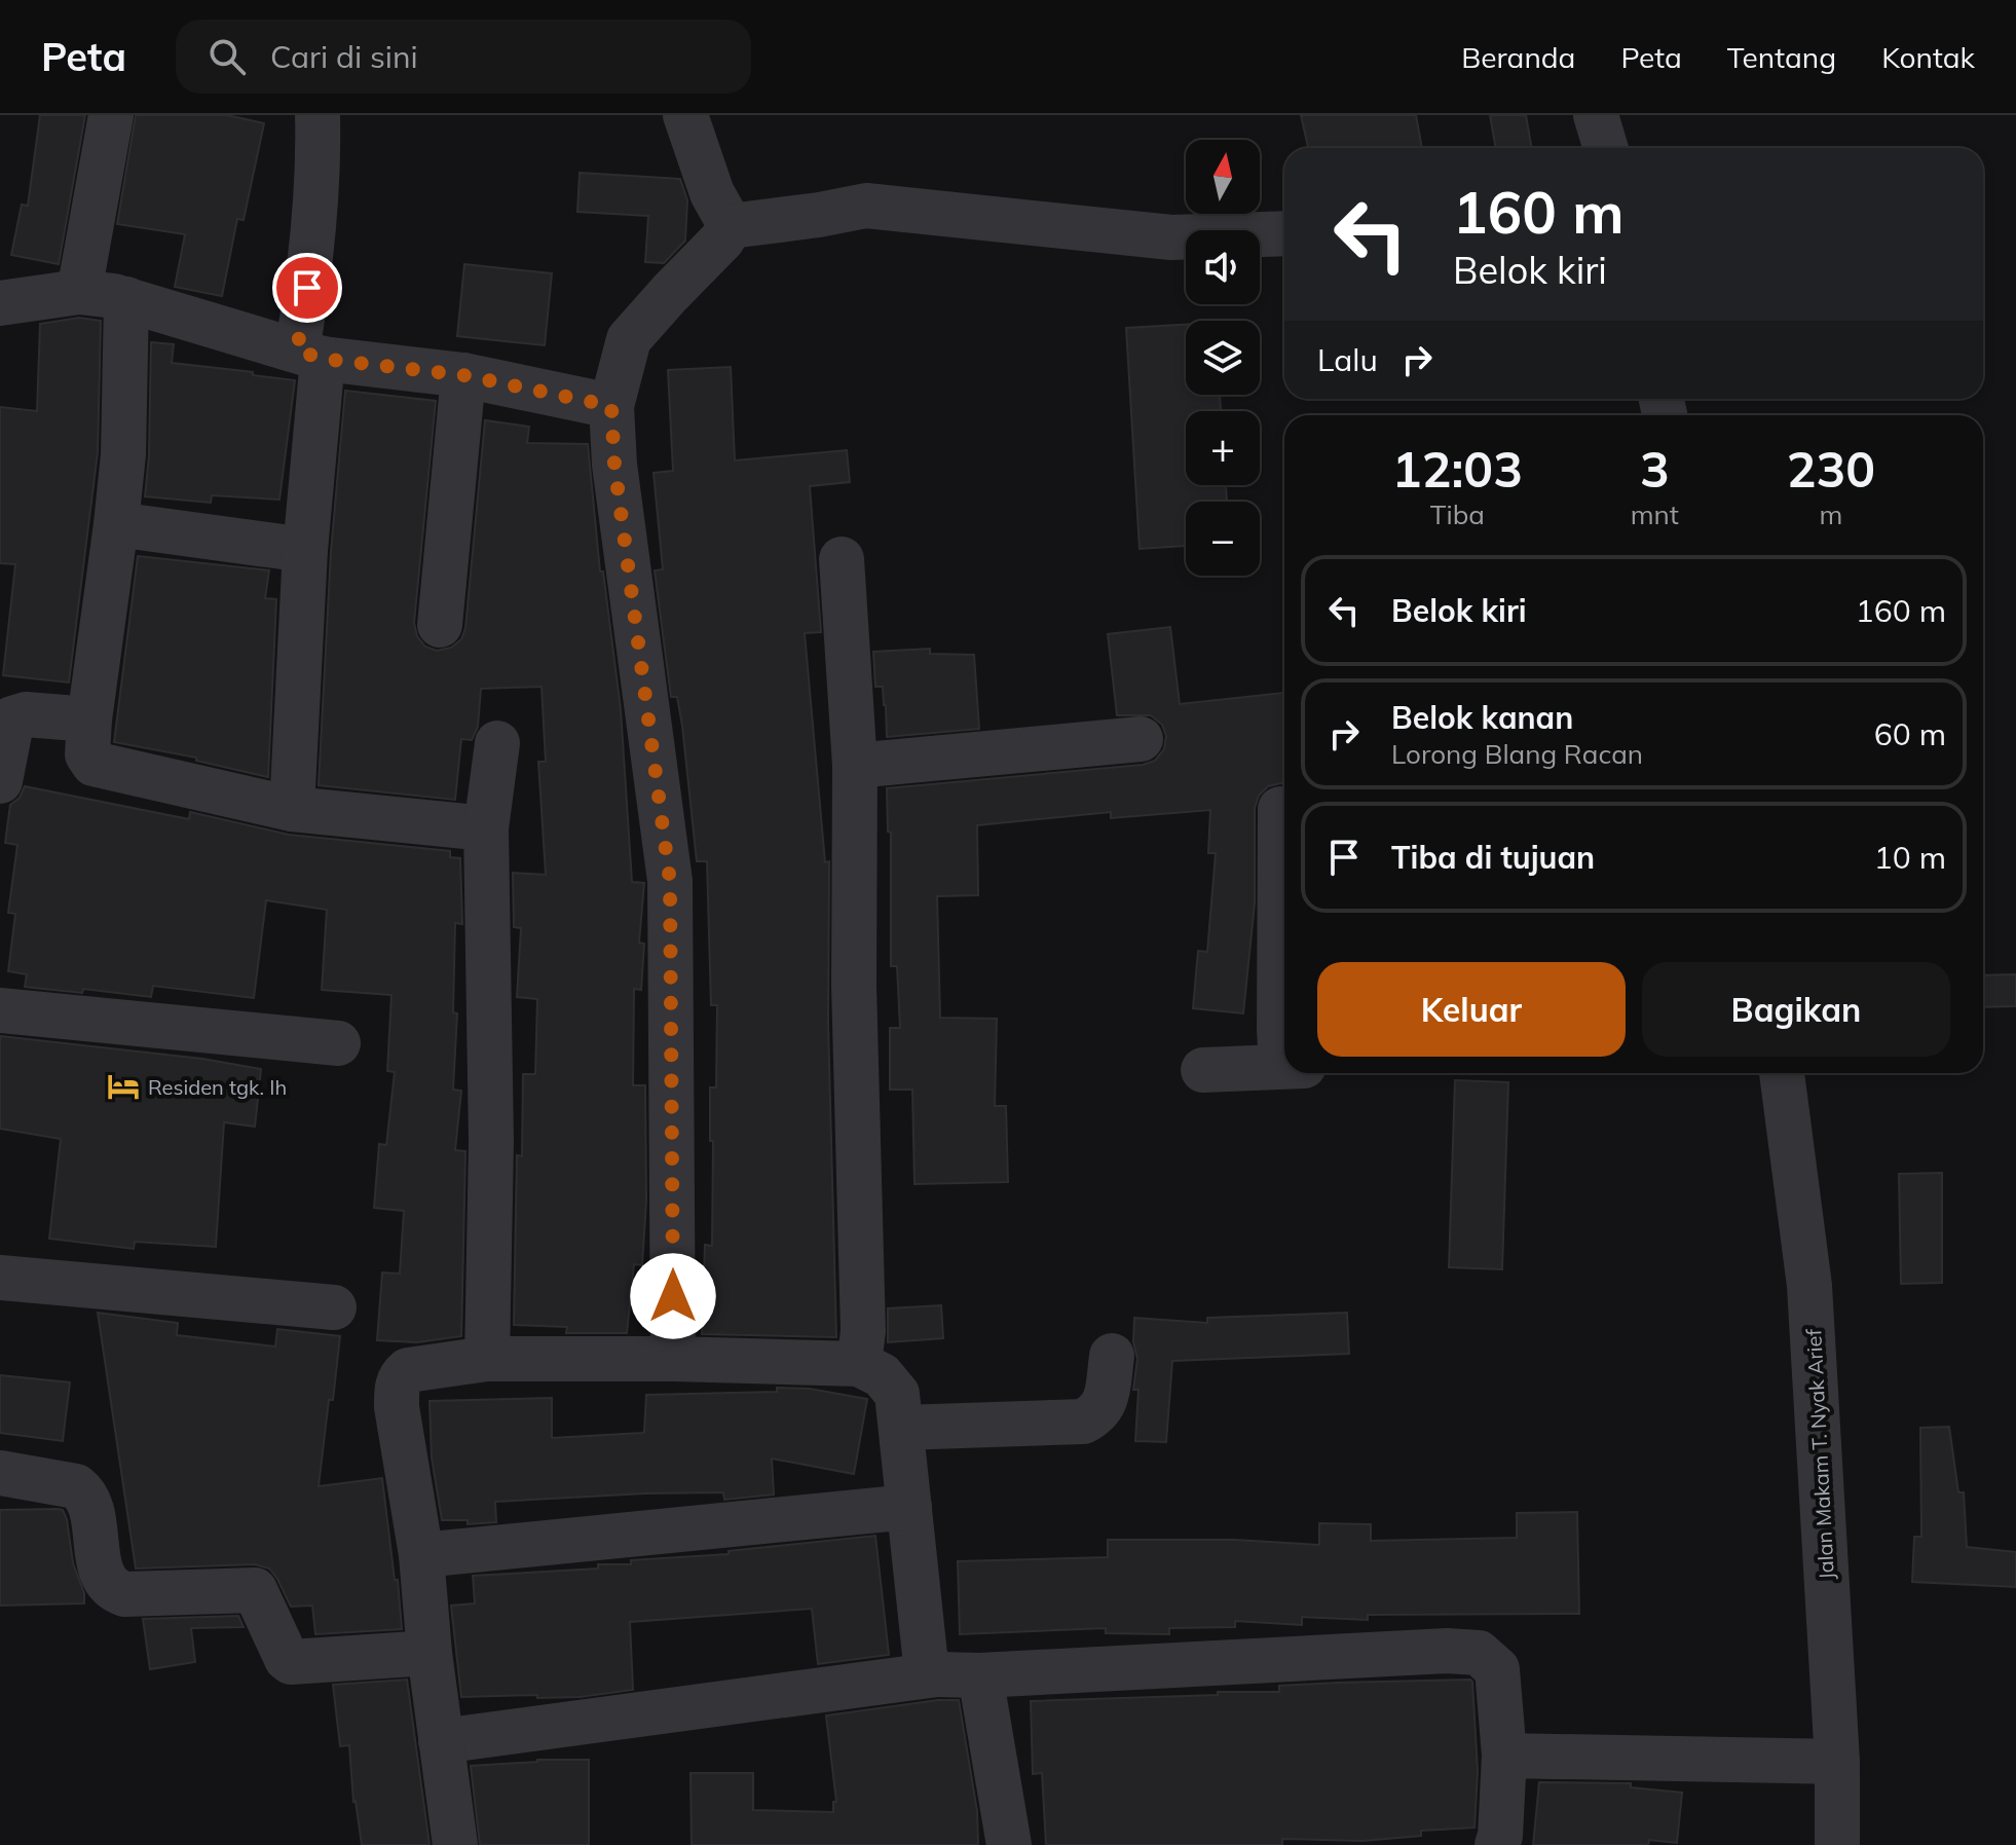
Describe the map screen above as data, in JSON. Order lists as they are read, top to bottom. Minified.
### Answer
{"streets":{"street":["Jalan Makam T. Nyak Arief"]},"places":{"hotel":["Residen tgk. Ih"]},"north":"top","page":{"header":"Peta","search":"Cari di sini","nav":["Beranda","Peta","Tentang","Kontak"],"map_buttons":["+","−"],"turn":["160 m","Belok kiri"],"then":"Lalu","eta":["12:03","Tiba","3","mnt","230","m"],"list":[{"name":"Belok kiri","value":"160 m"},{"name":"Belok kanan","note":"Lorong Blang Racan","value":"60 m"},{"name":"Tiba di tujuan","value":"10 m"}],"buttons":["Keluar","Bagikan"]}}
